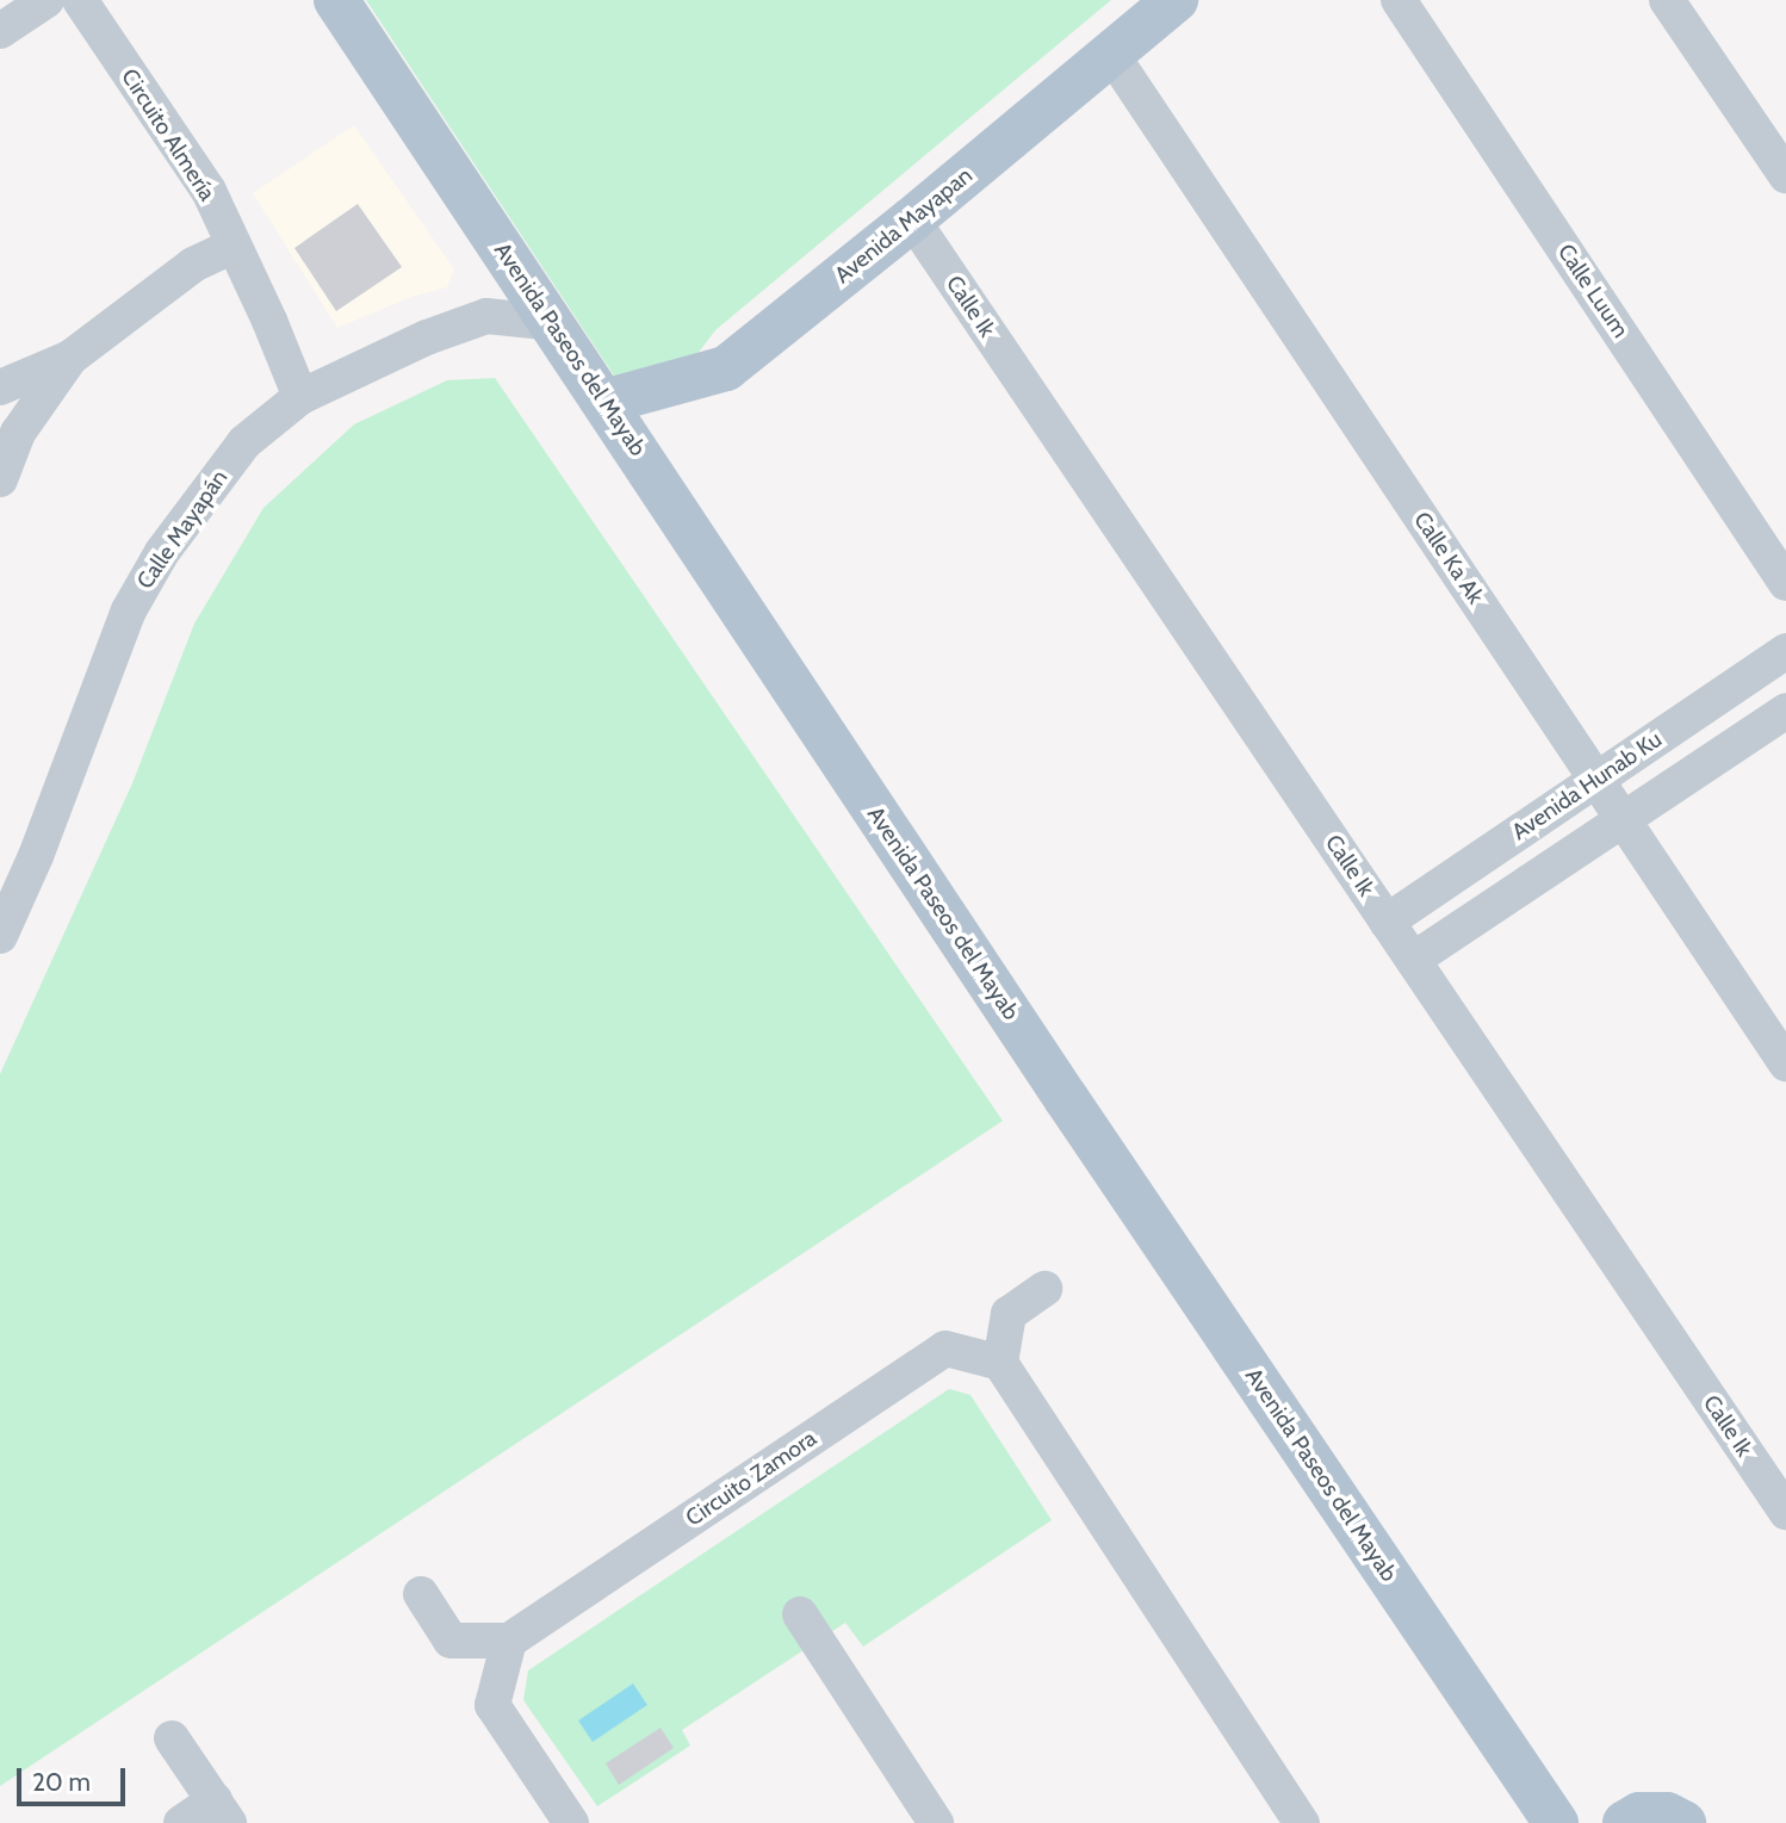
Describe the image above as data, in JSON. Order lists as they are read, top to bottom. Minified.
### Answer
{"streets":{"main road":["Avenida Mayapan","Avenida Paseos del Mayab"],"street":["Circuito Almería","Calle Luum","Calle Ik","Calle Mayapán","Calle Ka Ak","Avenida Hunab Ku","Circuito Zamora"]},"crossings":[["Circuito Almería","Calle Mayapán"],["Avenida Mayapan","Calle Ik"],["Avenida Mayapan","Avenida Paseos del Mayab"],["Avenida Mayapan","Calle Ka Ak"],["Calle Ik","Avenida Hunab Ku"],["Avenida Paseos del Mayab","Calle Mayapán"],["Calle Ka Ak","Avenida Hunab Ku"]],"scale_bar":"20 m"}
